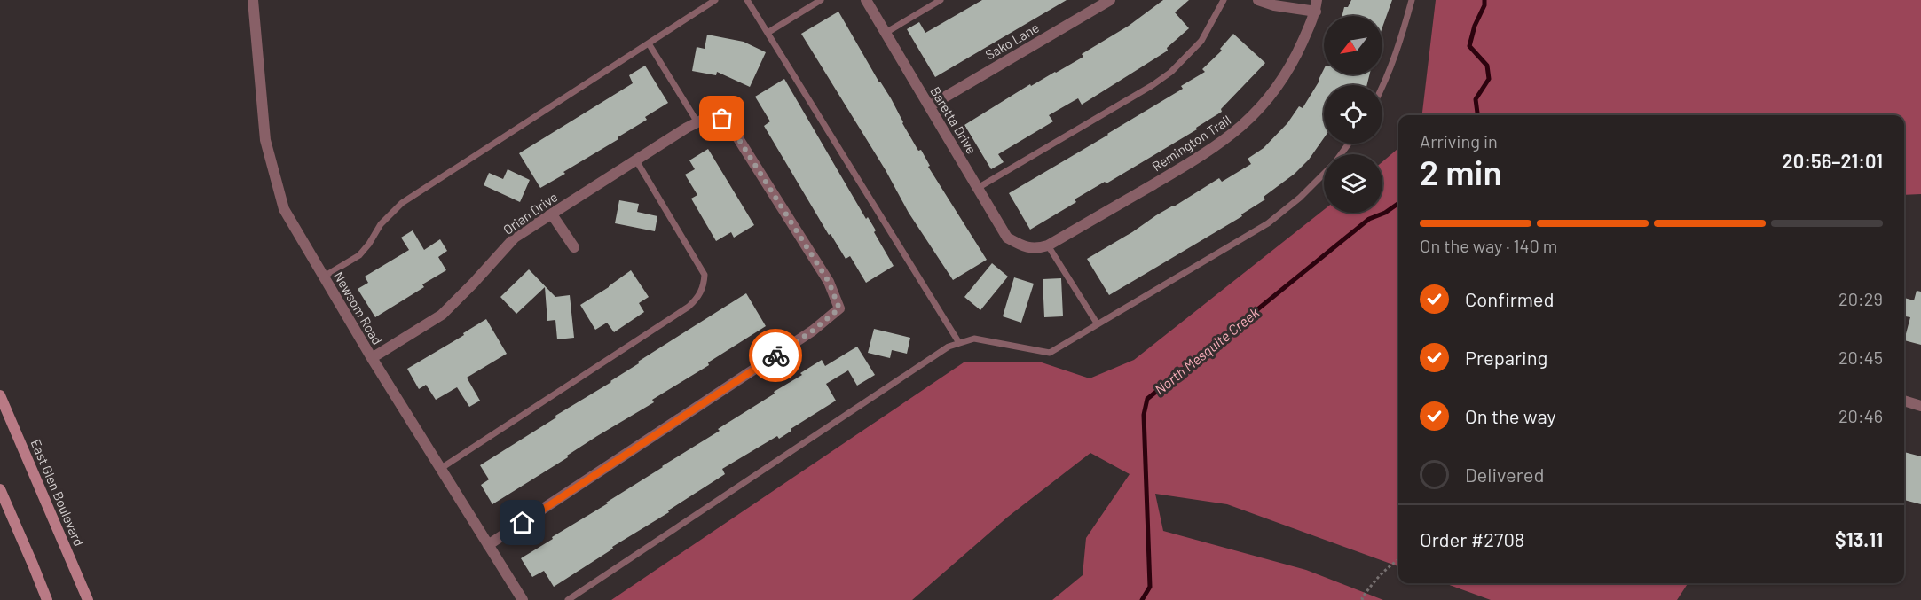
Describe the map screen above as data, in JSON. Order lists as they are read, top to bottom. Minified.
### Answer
{"streets":{"main road":["East Glen Boulevard"],"street":["Sako Lane","Baretta Drive","Remington Trail","Orian Drive","Newsom Road"]},"crossings":[["Sako Lane","Baretta Drive"],["Baretta Drive","Remington Trail"],["Orian Drive","Newsom Road"]],"water":["North Mesquite Creek"],"north":"bottom left","page":{"heading":["2 min","Arriving in","20:56–21:01"],"panel":["Order #2708","$13.11"],"bar":"On the way · 140 m","list":[["Confirmed","20:29"],["Preparing","20:45"],["On the way","20:46"],"Delivered"]}}
